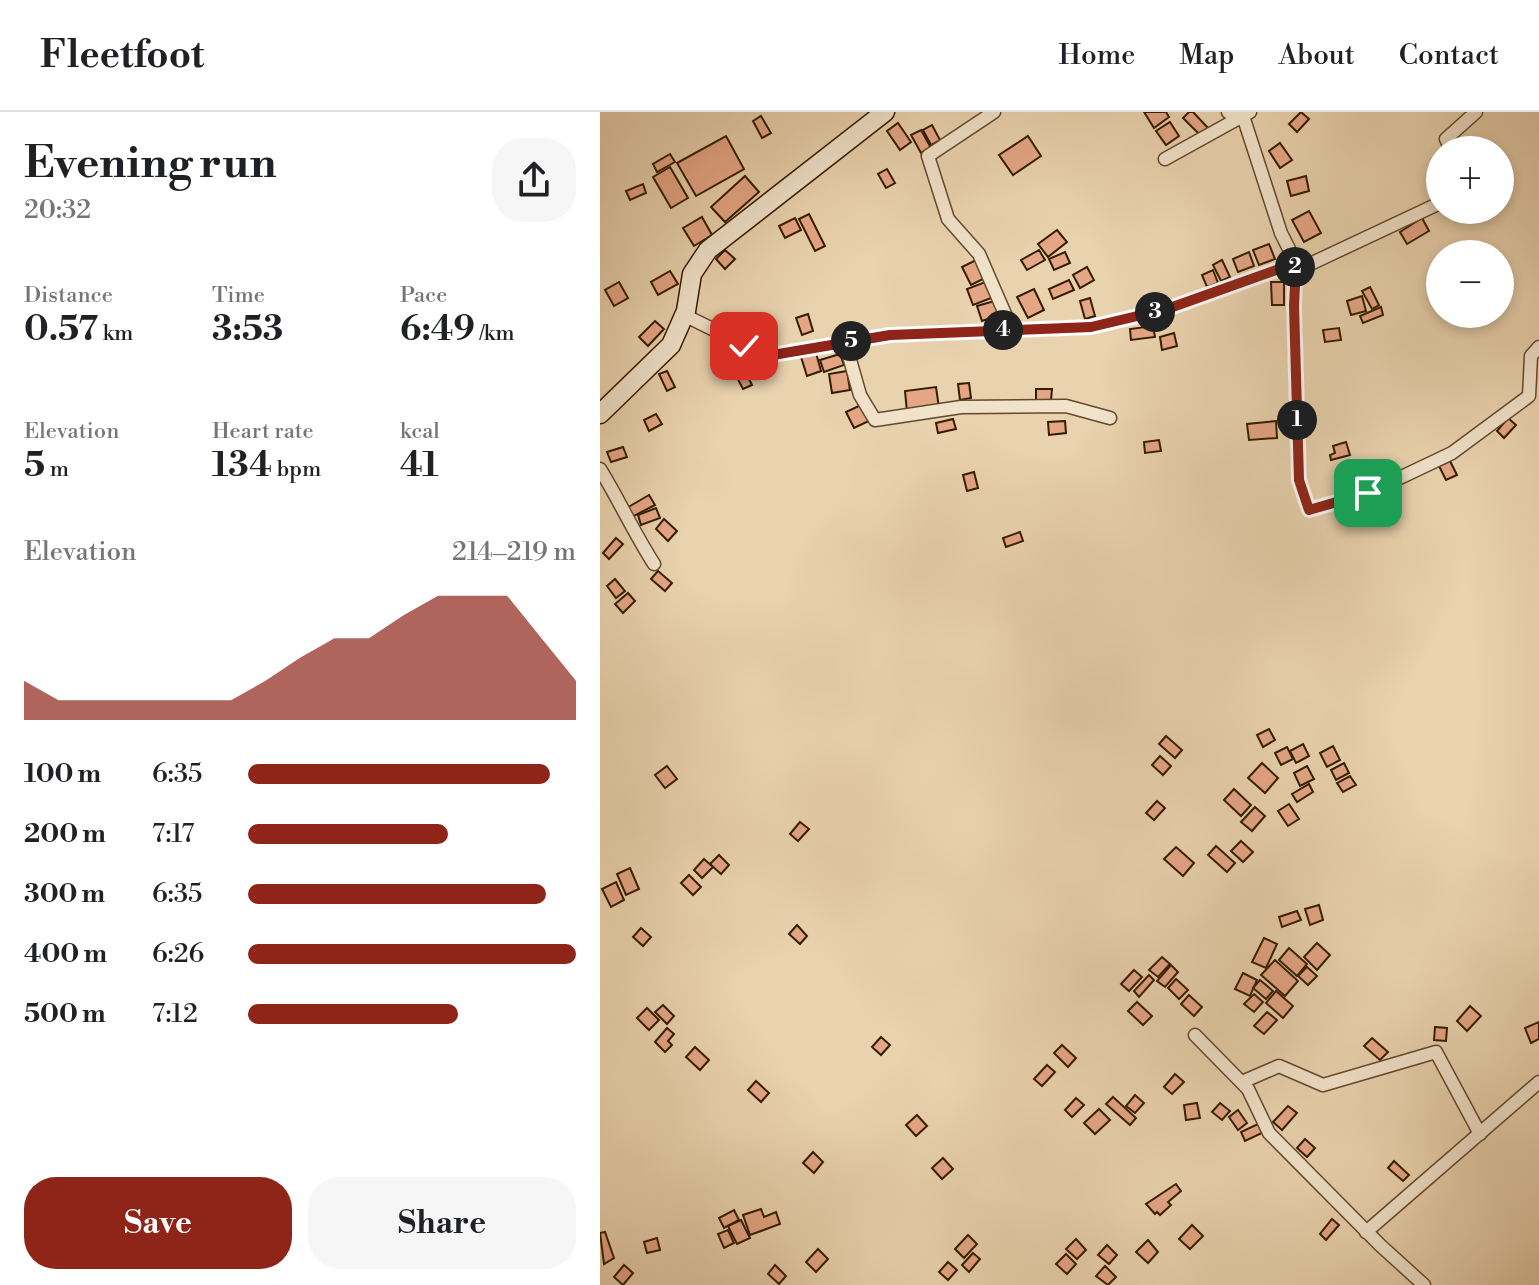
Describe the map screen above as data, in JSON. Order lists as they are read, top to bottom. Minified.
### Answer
{"page":{"header":"Fleetfoot","nav":["Home","Map","About","Contact"],"heading":["Evening run","20:32"],"map_buttons":["+","−"],"pins":["2","3","4","5","1"],"stats":[["Distance","0.57 km"],["Time","3:53"],["Pace","6:49 /km"],["Elevation","5 m"],["Heart rate","134 bpm"],["kcal","41"]],"chart":["Elevation","214–219 m"],"list":[{"name":"100 m","note":"6:35"},{"name":"200 m","note":"7:17"},{"name":"300 m","note":"6:35"},{"name":"400 m","note":"6:26"},{"name":"500 m","note":"7:12"}],"buttons":["Save","Share"]}}
